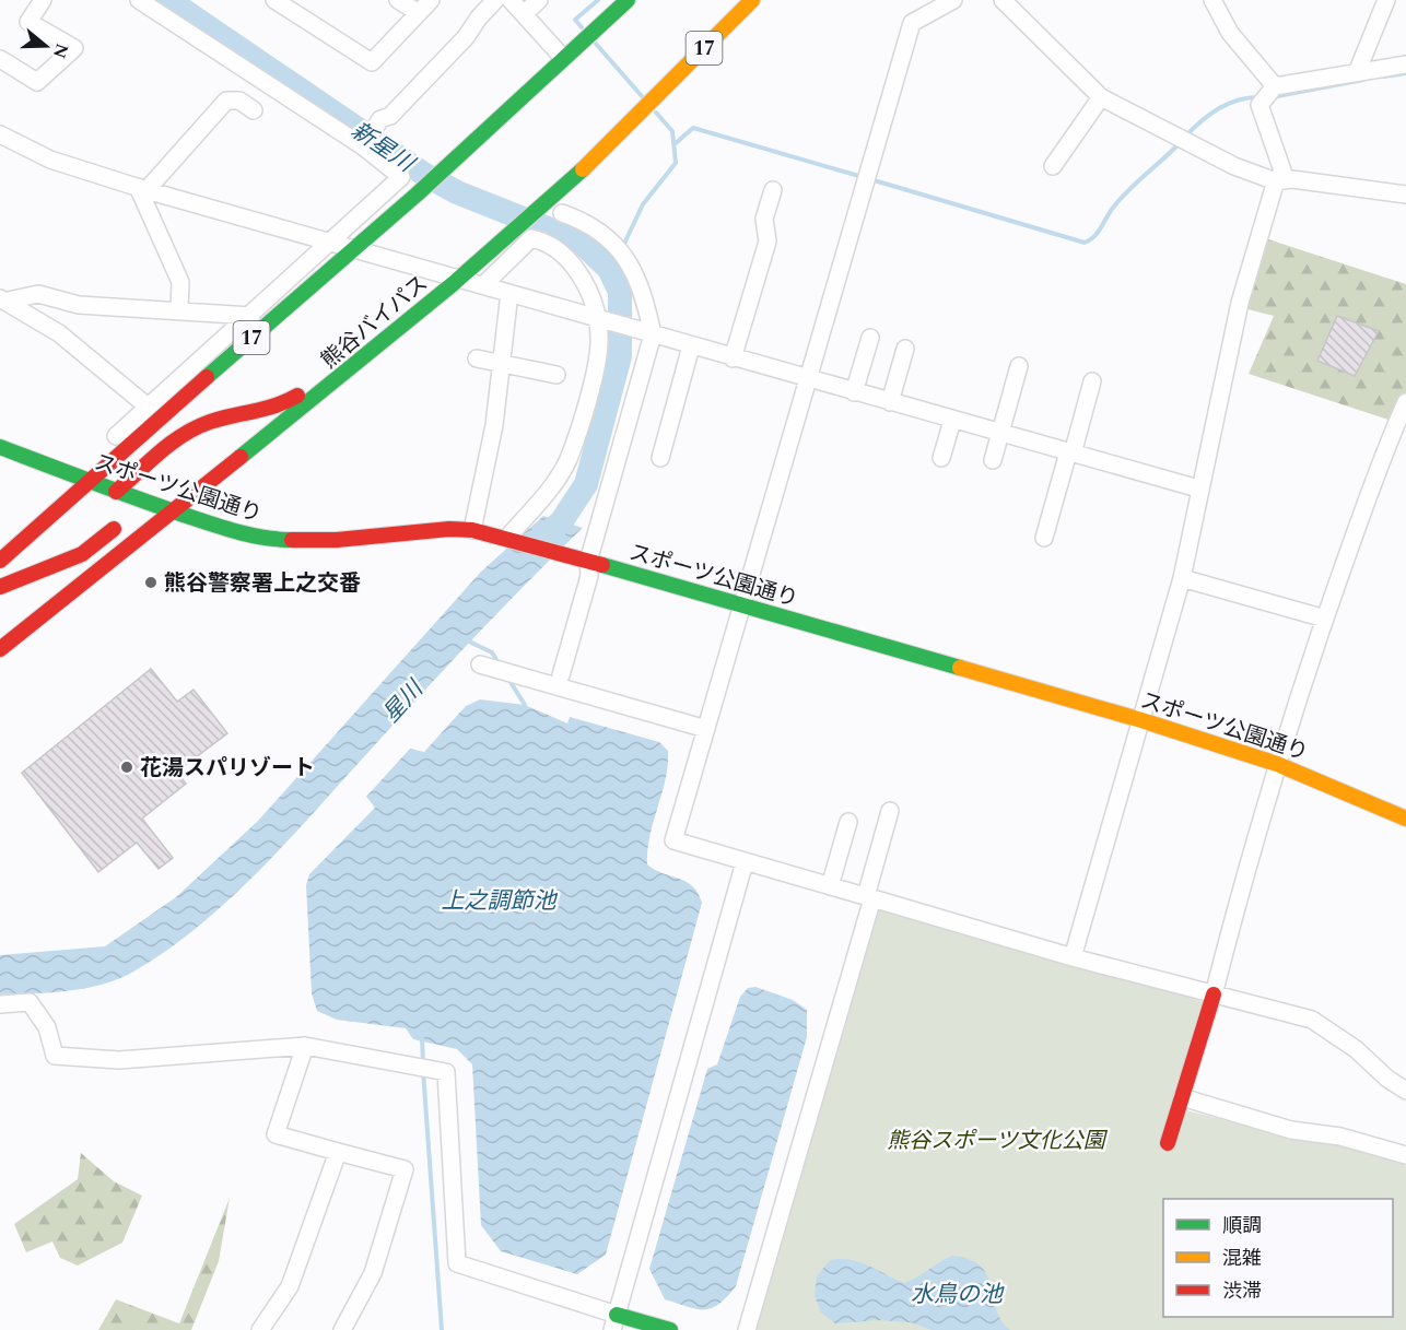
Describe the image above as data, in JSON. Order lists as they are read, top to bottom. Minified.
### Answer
{"streets":{"main road":["17","熊谷バイパス","スポーツ公園通り"]},"crossings":[["17","スポーツ公園通り"],["熊谷バイパス","スポーツ公園通り"]],"water":["新星川","星川","上之調節池","水鳥の池"],"parks":["熊谷スポーツ文化公園"],"places":["熊谷警察署上之交番","花湯スパリゾート"],"legend":["順調","混雑","渋滞"],"north":"right"}
